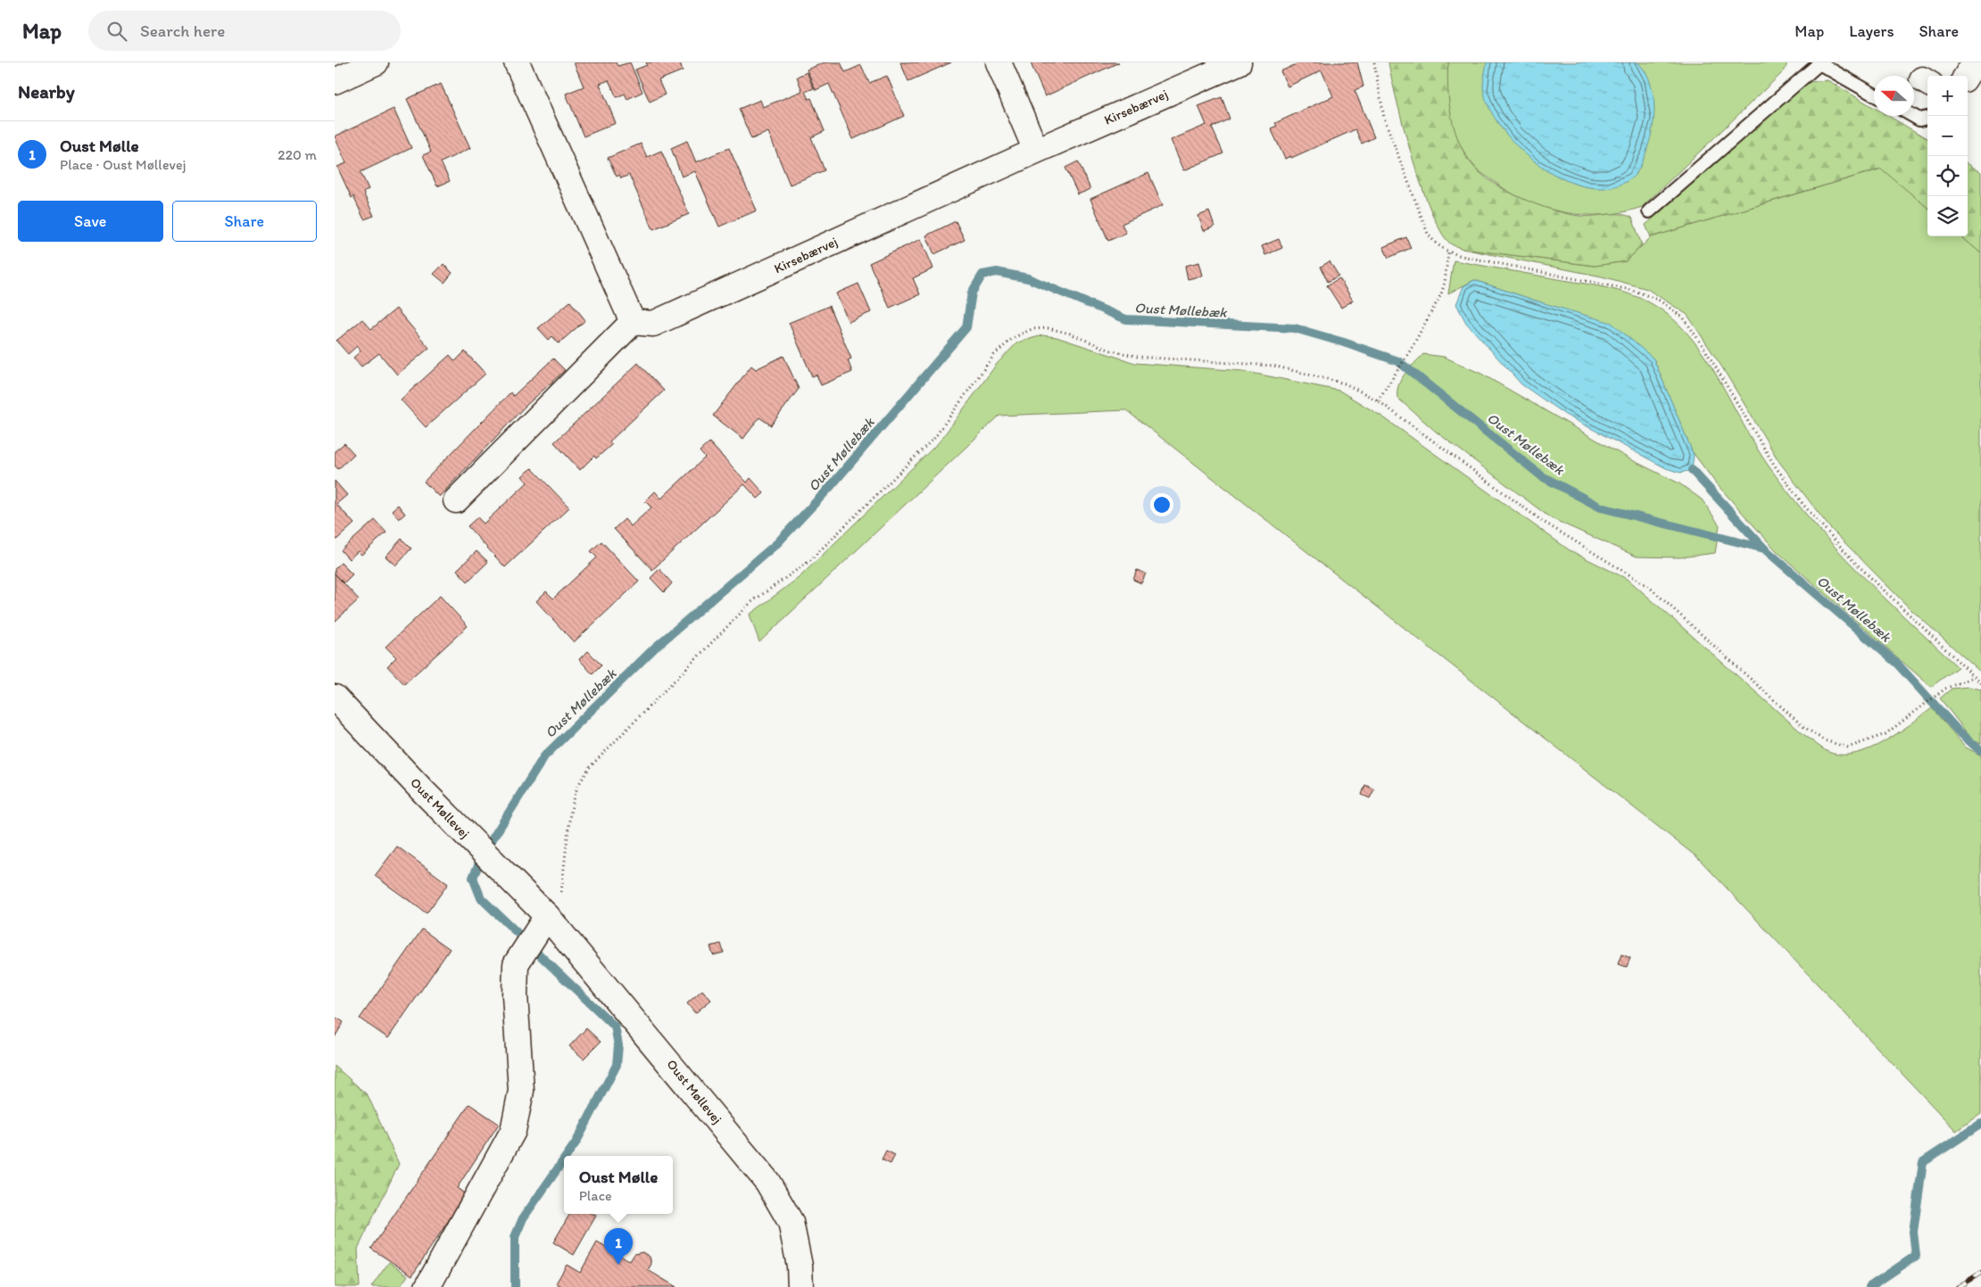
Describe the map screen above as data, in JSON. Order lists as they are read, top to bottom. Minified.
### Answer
{"streets":{"street":["Kirsebærvej","Oust Møllevej"]},"water":["Oust Møllebæk"],"north":"left","page":{"header":"Map","search":"Search here","nav":["Map","Layers","Share"],"heading":"Nearby","map_buttons":["+","−"],"list":[{"mark":"1","name":"Oust Mølle","note":"Place · Oust Møllevej","value":"220 m"}],"buttons":["Save","Share"],"popup":["Oust Mølle","Place"],"pins":"1"}}
